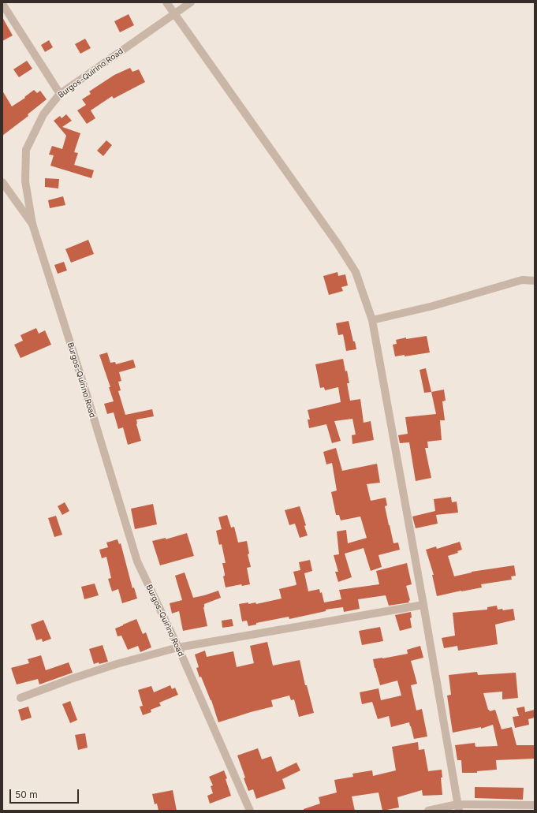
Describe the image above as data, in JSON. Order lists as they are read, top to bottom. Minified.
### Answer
{"streets":{"street":["Burgos-Quirino Road"]},"scale_bar":"50 m"}
